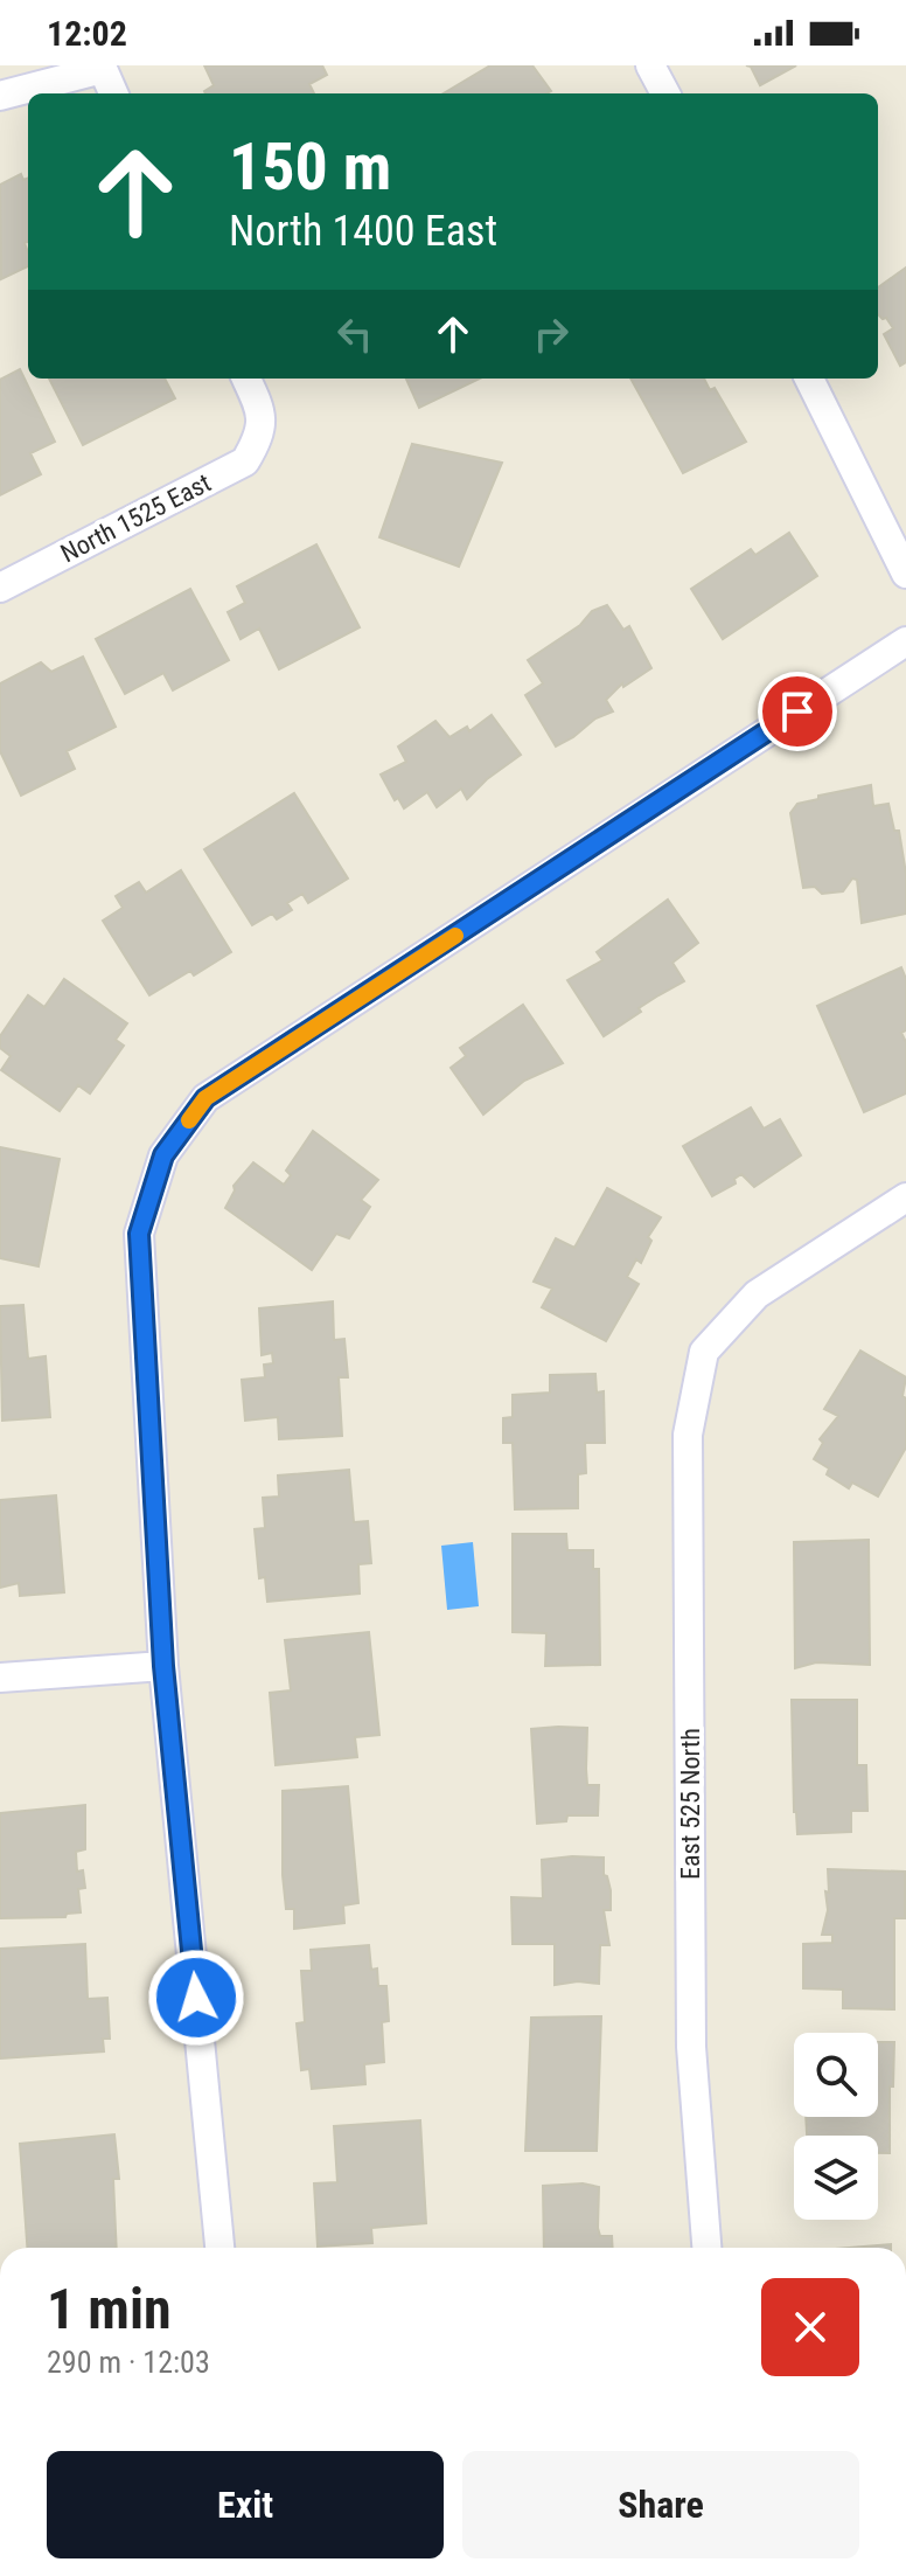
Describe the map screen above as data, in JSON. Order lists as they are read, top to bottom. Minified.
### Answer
{"streets":{"street":["North 1525 East","East 525 North"]},"page":{"status":"12:02","turn":["150 m","North 1400 East"],"heading":["1 min","290 m · 12:03"],"buttons":["Exit","Share"]}}
